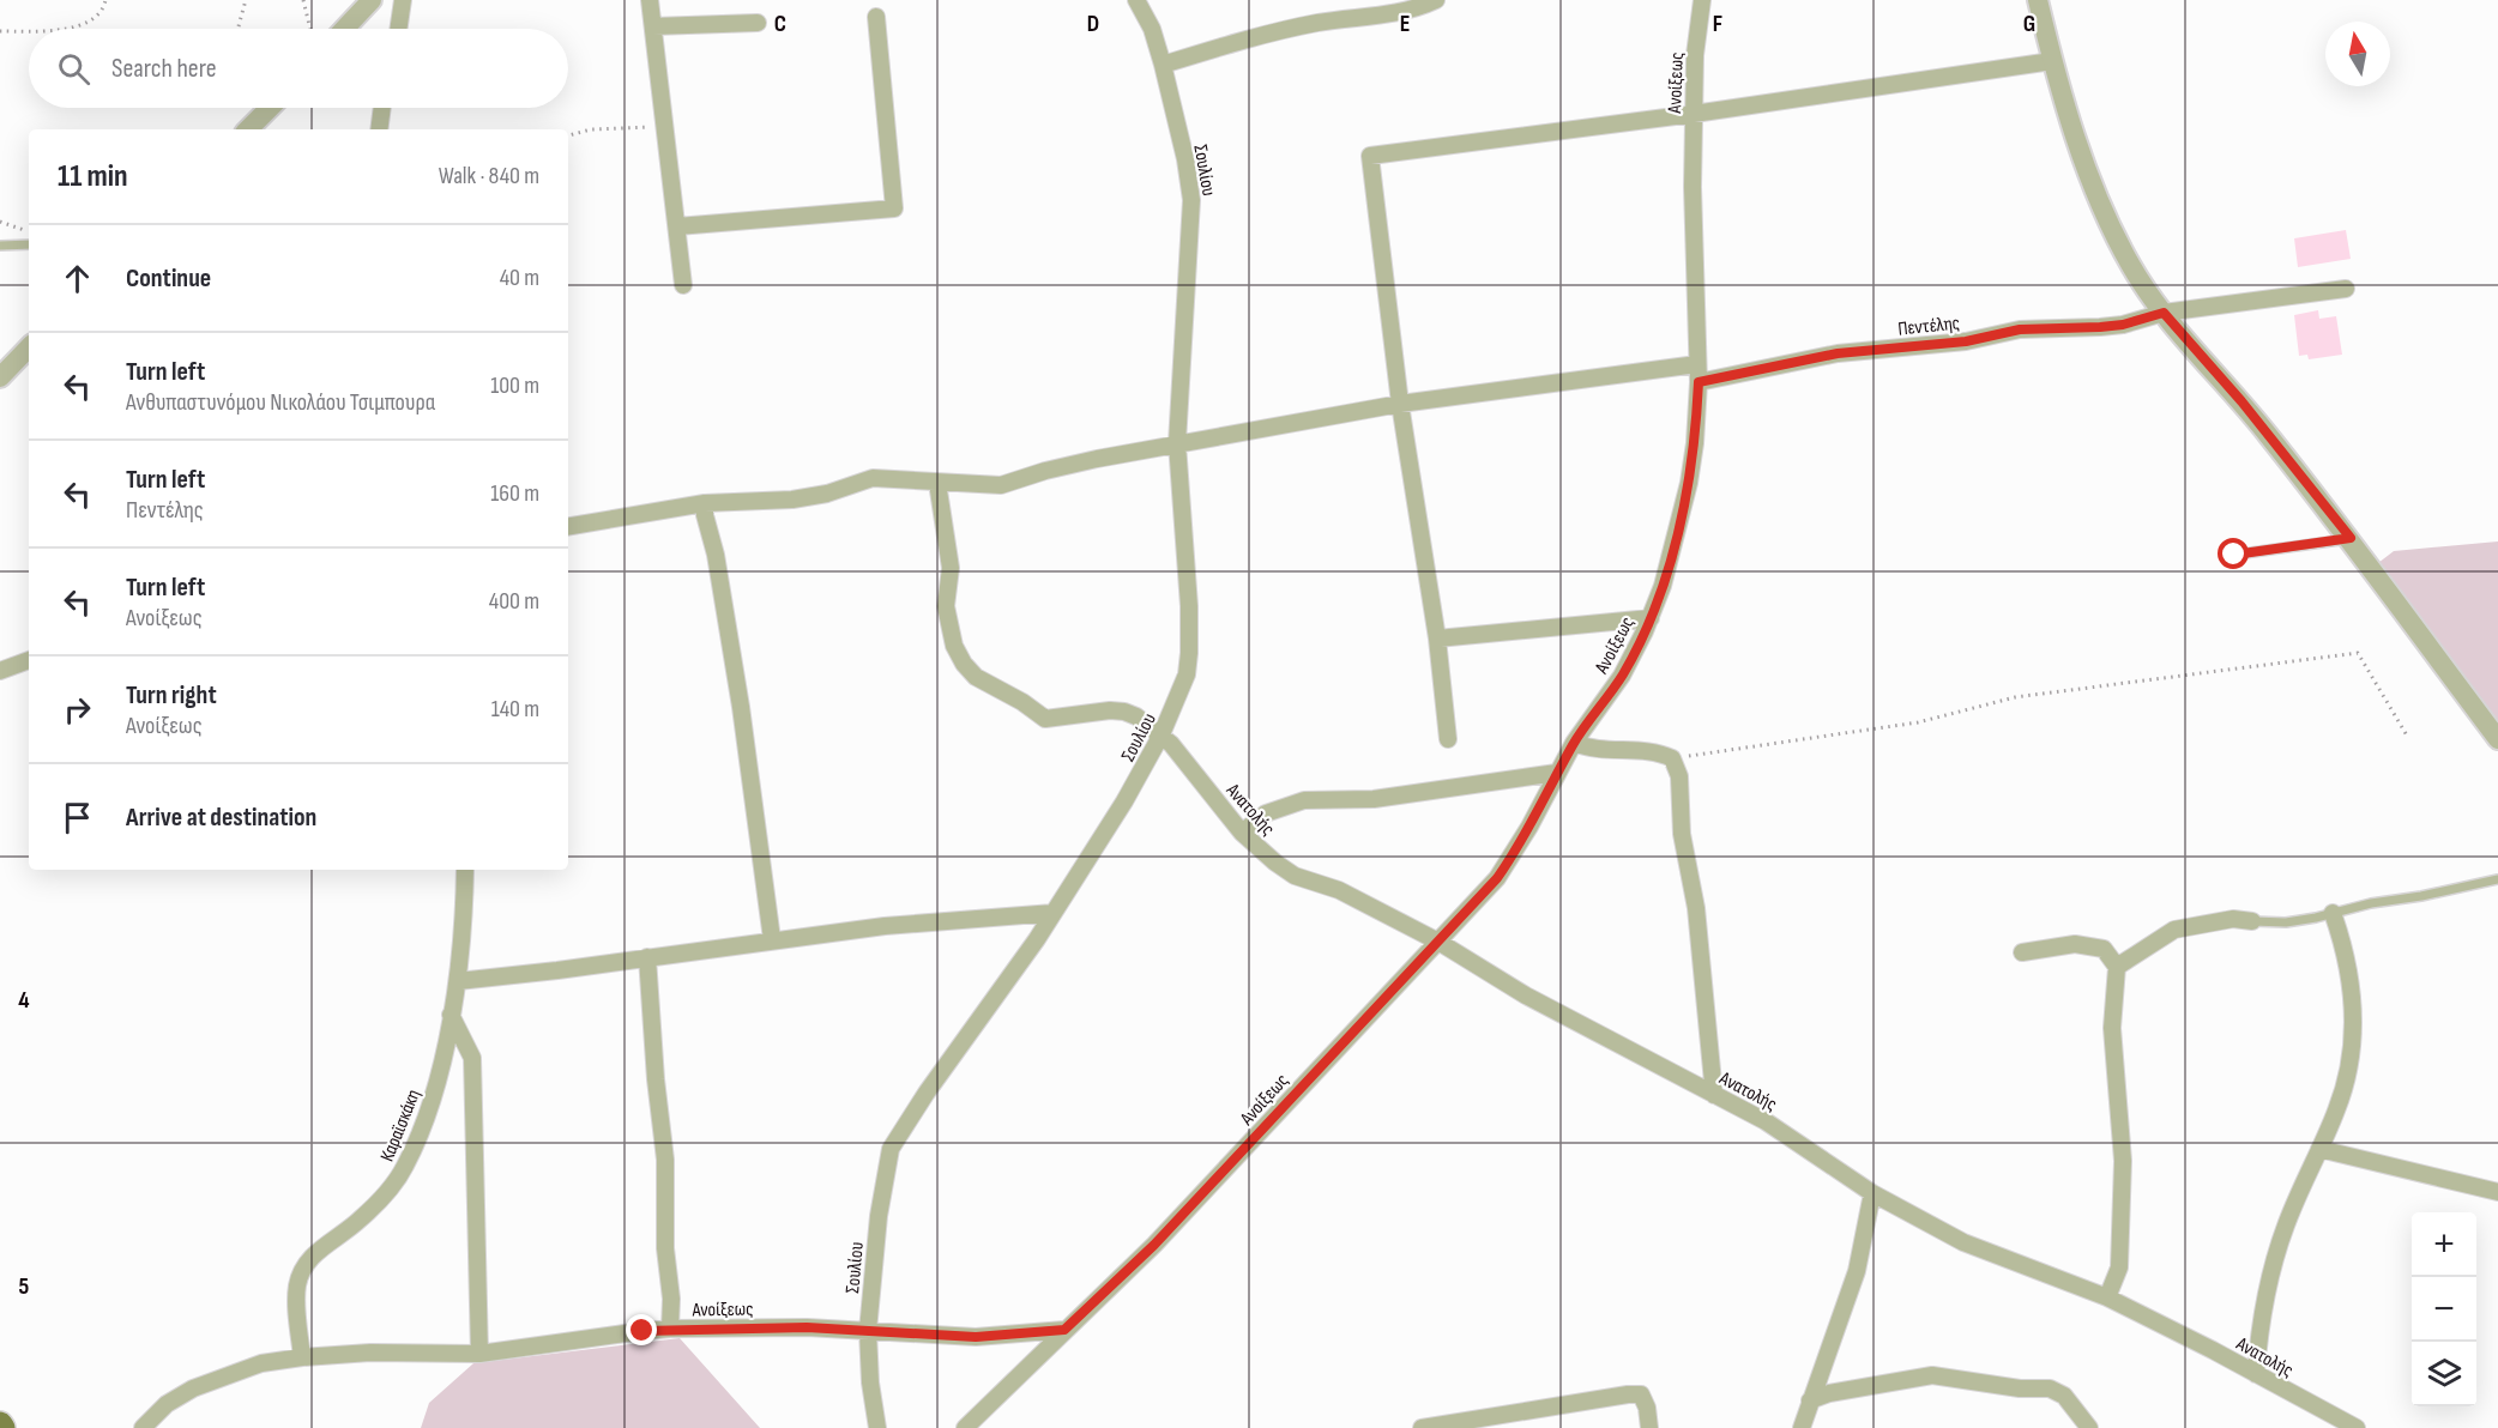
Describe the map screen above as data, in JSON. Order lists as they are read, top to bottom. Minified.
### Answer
{"streets":{"street":["Ανοίξεως","Σουλίου","Πεντέλης","Ανατολής","Καραϊσκάκη"]},"crossings":[["Ανοίξεως","Σουλίου"],["Ανοίξεως","Πεντέλης"],["Ανοίξεως","Ανατολής"],["Ανοίξεως","Καραϊσκάκη"],["Σουλίου","Ανατολής"]],"north":"top","page":{"search":"Search here","heading":["11 min","Walk · 840 m"],"list":[["Continue","40 m"],["Turn left","Ανθυπαστυνόμου Νικολάου Τσιμπουρα","100 m"],["Turn left","Πεντέλης","160 m"],["Turn left","Ανοίξεως","400 m"],["Turn right","Ανοίξεως","140 m"],"Arrive at destination"],"map_buttons":["+","−"]},"grid":{"columns":["C","D","E","F","G"],"rows":["4","5"]}}
